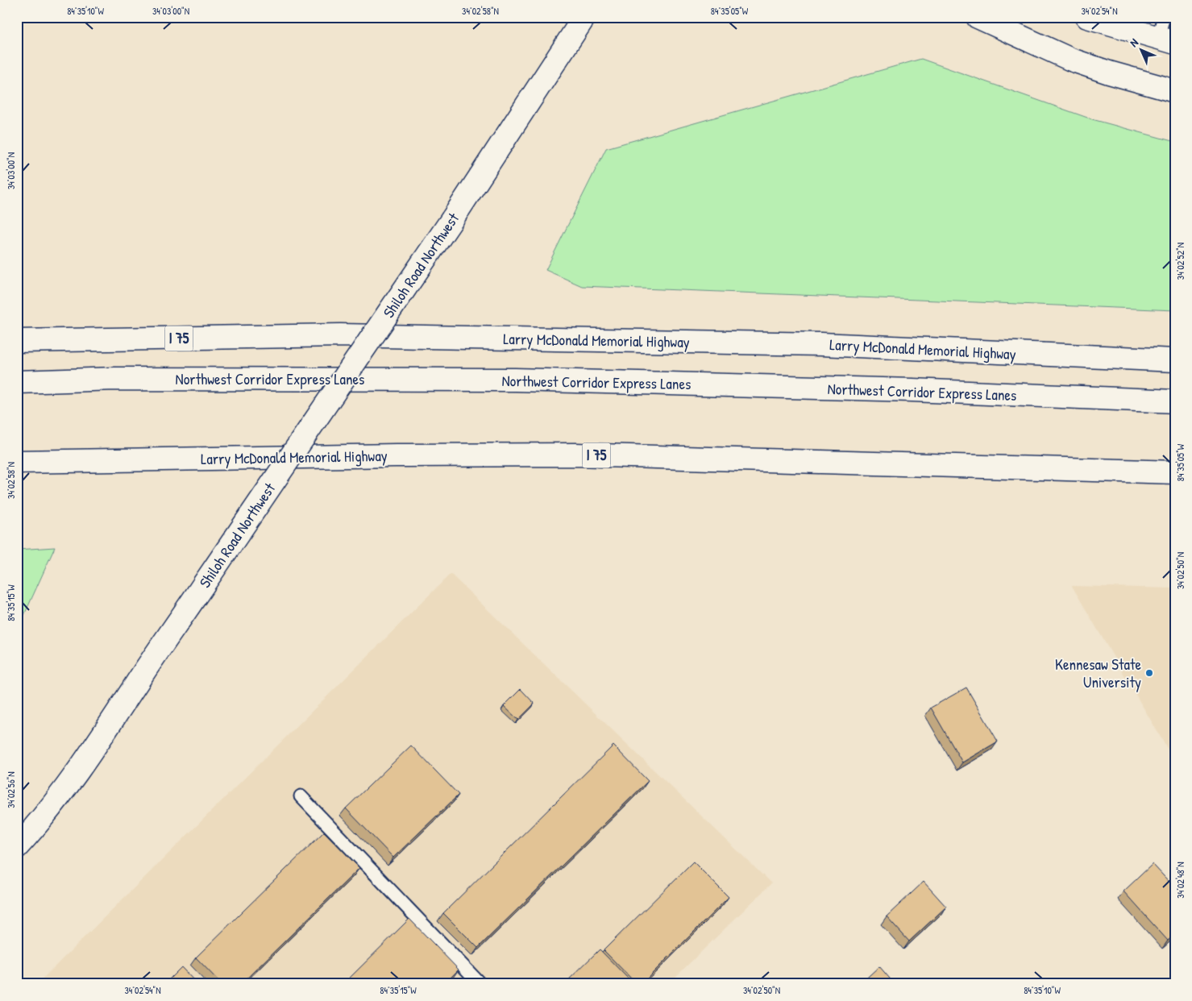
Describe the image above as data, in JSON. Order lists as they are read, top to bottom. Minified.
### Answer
{"streets":{"main road":["Shiloh Road Northwest","I 75","Larry McDonald Memorial Highway","Northwest Corridor Express Lanes"]},"places":["Kennesaw State University"],"north":"top left","coordinates":["84°35'10\"W","34°03'00\"N","34°02'58\"N","84°35'05\"W","34°02'54\"N","34°02'52\"N","34°02'50\"N","84°35'15\"W","34°02'56\"N","34°02'48\"N"]}
